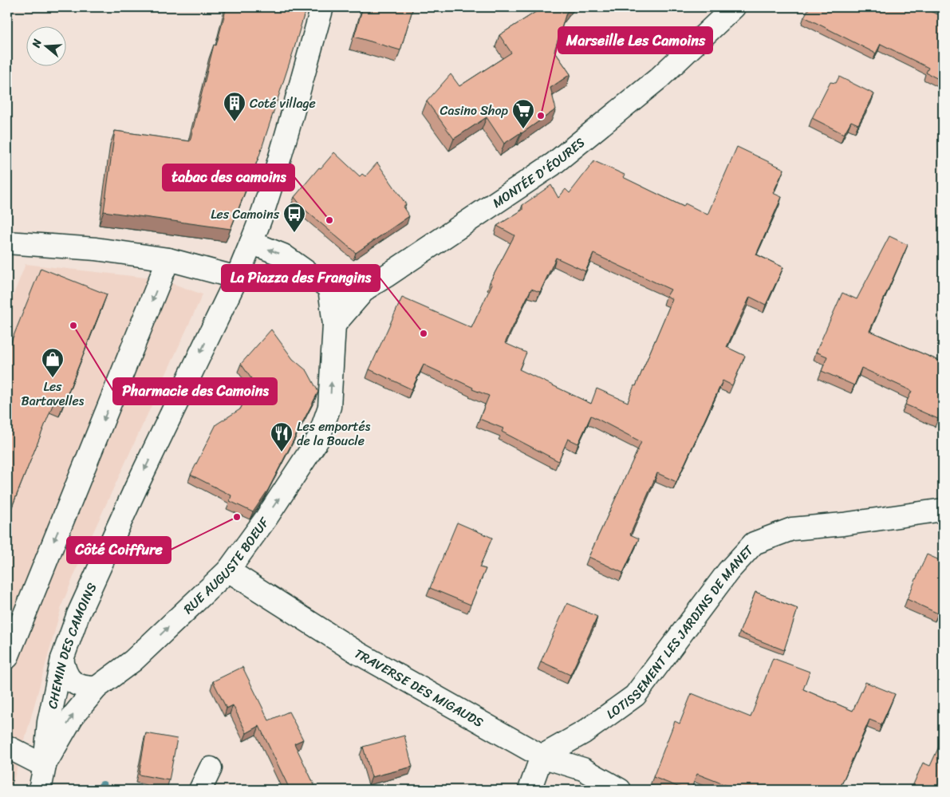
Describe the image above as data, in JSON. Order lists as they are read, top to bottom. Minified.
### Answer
{"streets":{"street":["MONTÉE D'ÉOURES","RUE AUGUSTE BOEUF","LOTISSEMENT LES JARDINS DE MANET","CHEMIN DES CAMOINS","TRAVERSE DES MIGAUDS"]},"crossings":[["MONTÉE D'ÉOURES","RUE AUGUSTE BOEUF"],["RUE AUGUSTE BOEUF","CHEMIN DES CAMOINS"],["RUE AUGUSTE BOEUF","TRAVERSE DES MIGAUDS"],["LOTISSEMENT LES JARDINS DE MANET","TRAVERSE DES MIGAUDS"]],"places":{"other":["Marseille Les Camoins","tabac des camoins","Pharmacie des Camoins","La Piazza des Frangins","Côté Coiffure"],"building":["Coté village"],"supermarket":["Casino Shop"],"bus stop":["Les Camoins"],"shop":["Les Bartavelles"],"restaurant":["Les emportés de la Boucle"]},"north":"left"}
